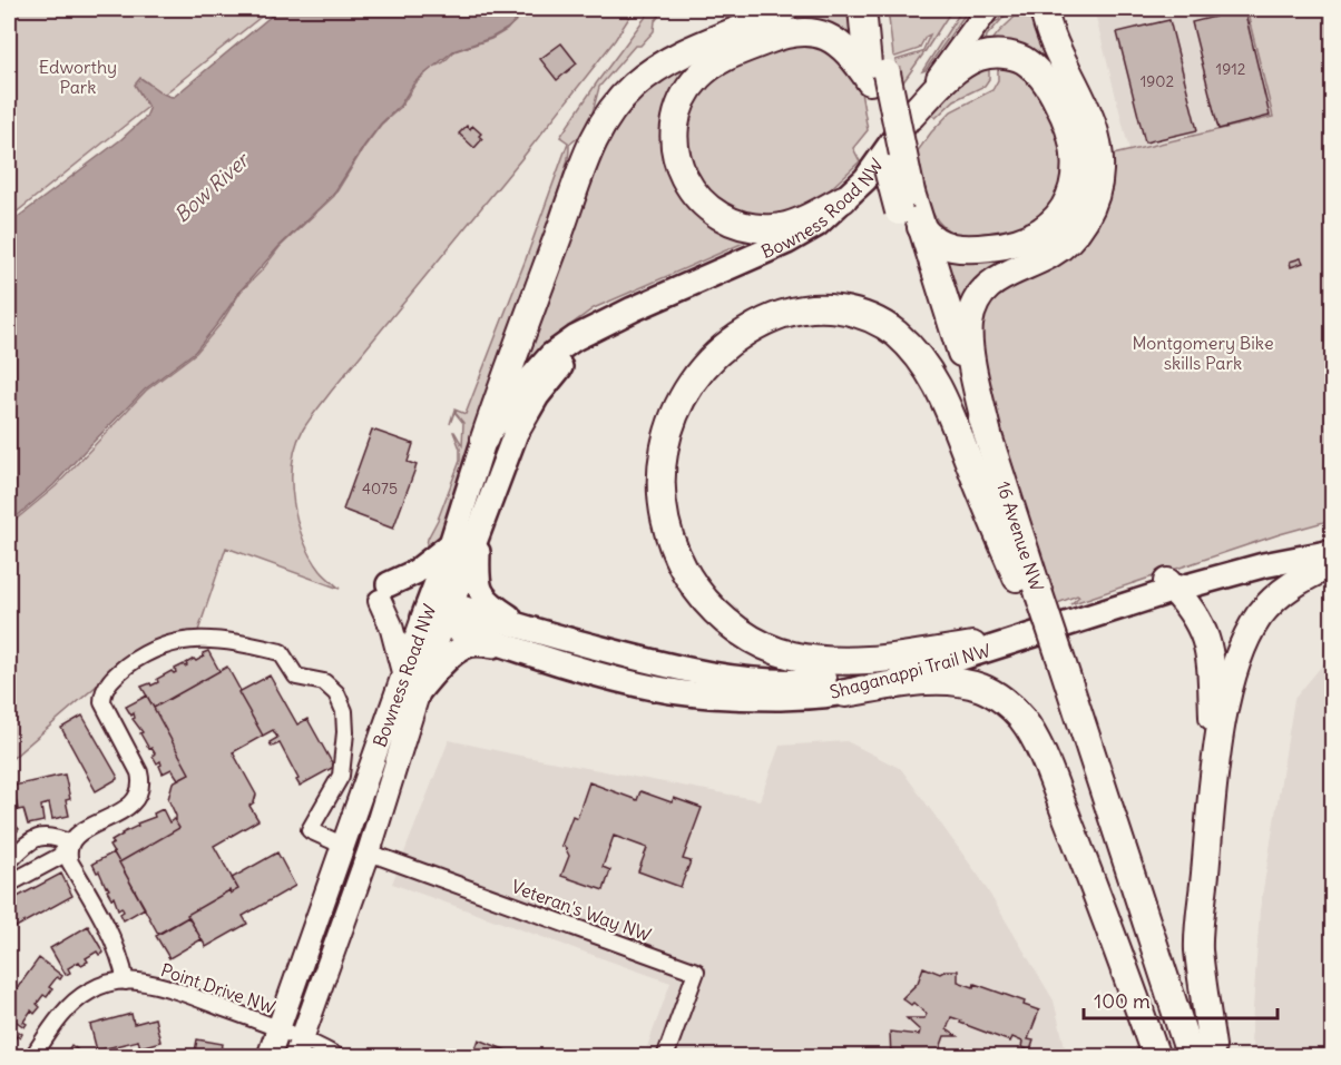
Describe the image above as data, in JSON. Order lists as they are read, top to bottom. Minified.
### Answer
{"streets":{"highway":["16 Avenue NW"],"main road":["Bowness Road NW","Shaganappi Trail NW"],"street":["Veteran's Way NW","Point Drive NW"]},"crossings":[["Bowness Road NW","Shaganappi Trail NW"],["Bowness Road NW","Veteran's Way NW"],["Bowness Road NW","Point Drive NW"]],"water":["Bow River"],"parks":["Edworthy Park","Montgomery Bike skills Park"],"house_numbers":["1912","1902","4075"],"scale_bar":"100 m"}
